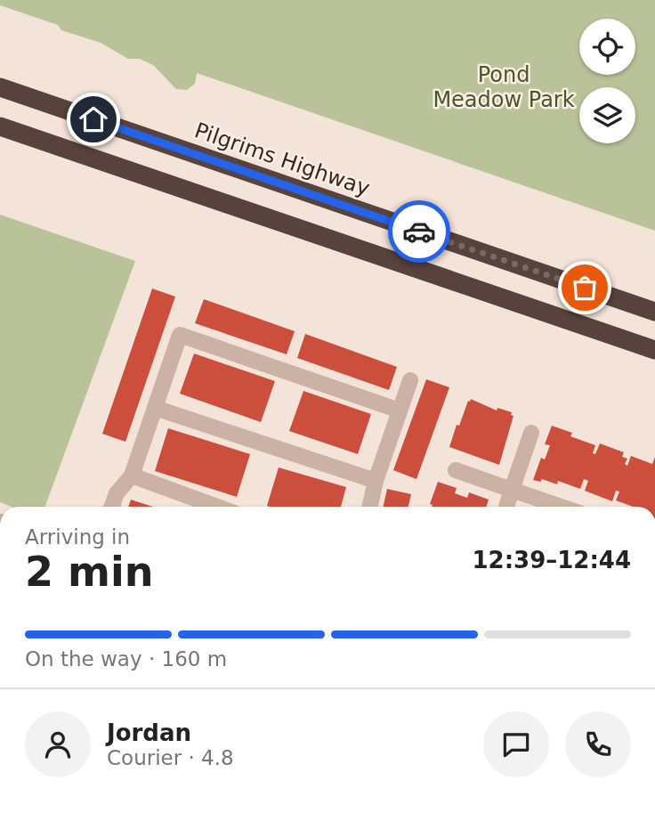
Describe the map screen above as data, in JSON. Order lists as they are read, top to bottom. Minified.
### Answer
{"streets":{"highway":["Pilgrims Highway"]},"parks":["Pond Meadow Park"],"page":{"heading":["2 min","Arriving in","12:39–12:44"],"panel":["Jordan","Courier · 4.8"],"bar":"On the way · 160 m"}}
